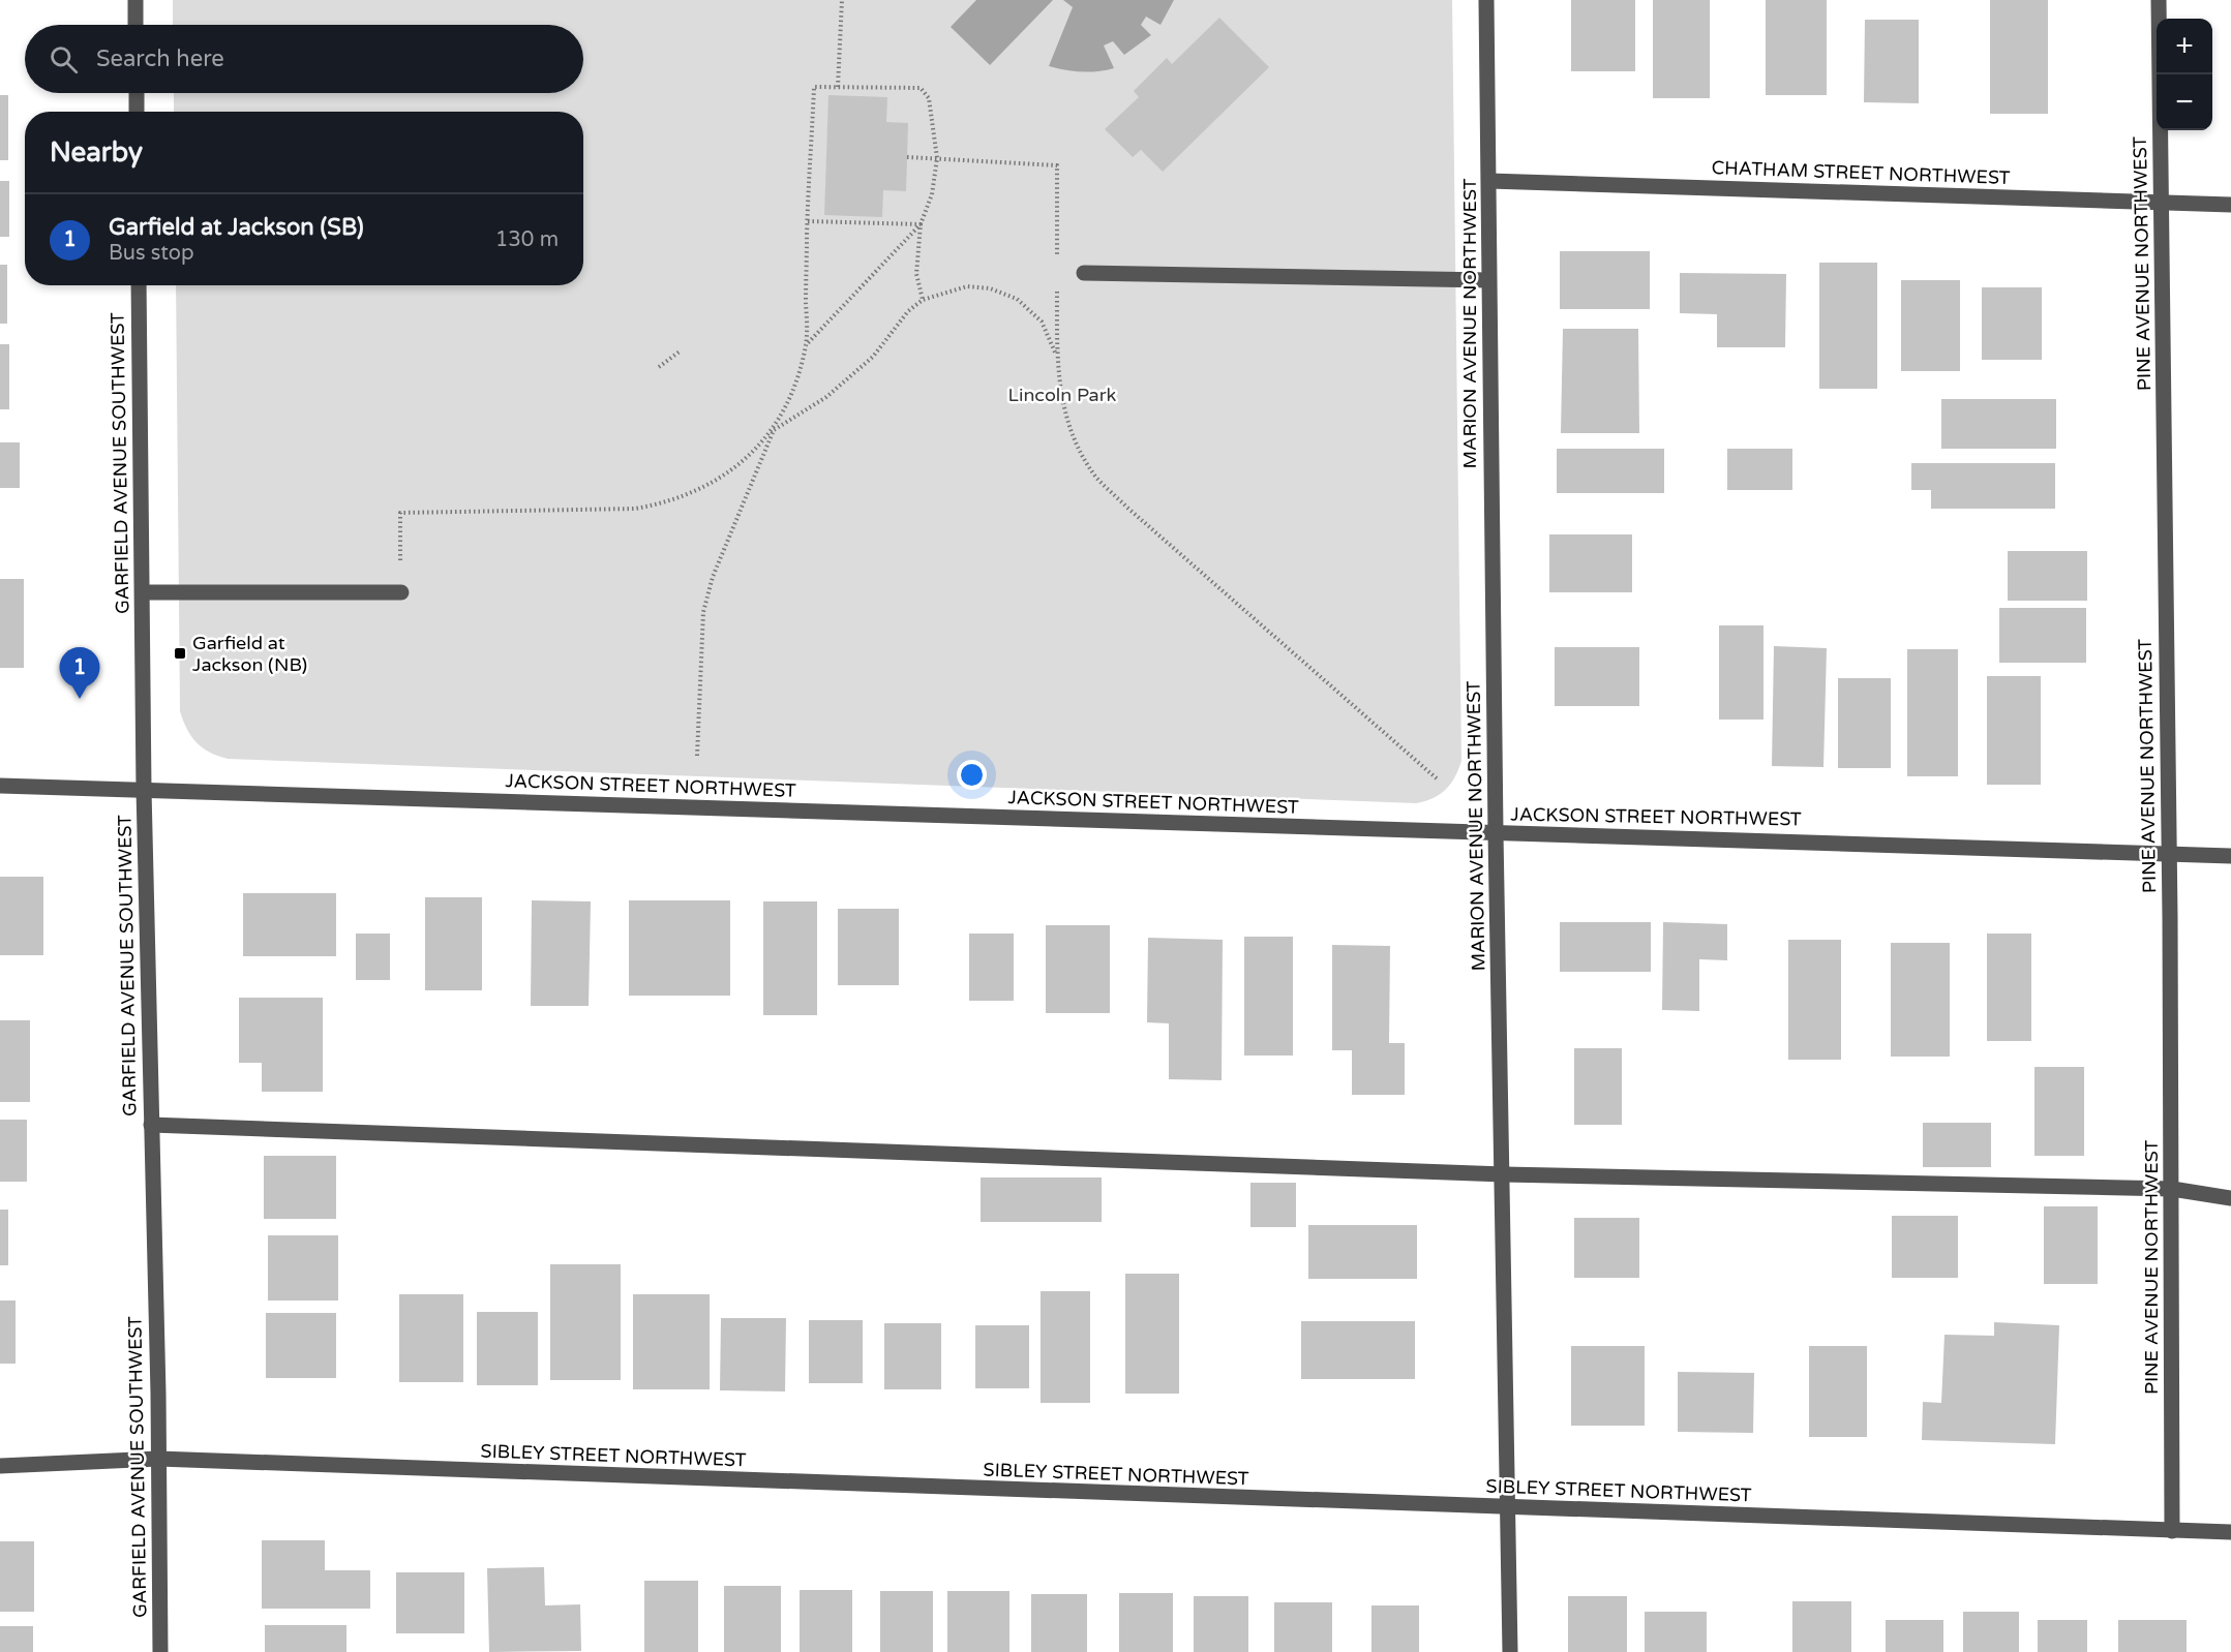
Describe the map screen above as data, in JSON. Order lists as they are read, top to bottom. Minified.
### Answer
{"streets":{"street":["CHATHAM STREET NORTHWEST","PINE AVENUE NORTHWEST","MARION AVENUE NORTHWEST","GARFIELD AVENUE SOUTHWEST","JACKSON STREET NORTHWEST","SIBLEY STREET NORTHWEST"]},"crossings":[["CHATHAM STREET NORTHWEST","PINE AVENUE NORTHWEST"],["CHATHAM STREET NORTHWEST","MARION AVENUE NORTHWEST"],["PINE AVENUE NORTHWEST","JACKSON STREET NORTHWEST"],["PINE AVENUE NORTHWEST","SIBLEY STREET NORTHWEST"],["MARION AVENUE NORTHWEST","JACKSON STREET NORTHWEST"],["MARION AVENUE NORTHWEST","SIBLEY STREET NORTHWEST"],["GARFIELD AVENUE SOUTHWEST","JACKSON STREET NORTHWEST"],["GARFIELD AVENUE SOUTHWEST","SIBLEY STREET NORTHWEST"]],"parks":["Lincoln Park"],"places":{"transit":["Garfield at Jackson (NB)"]},"page":{"map_buttons":["+","−"],"search":"Search here","heading":"Nearby","list":[{"mark":"1","name":"Garfield at Jackson (SB)","note":"Bus stop","value":"130 m"}],"pins":"1"}}
